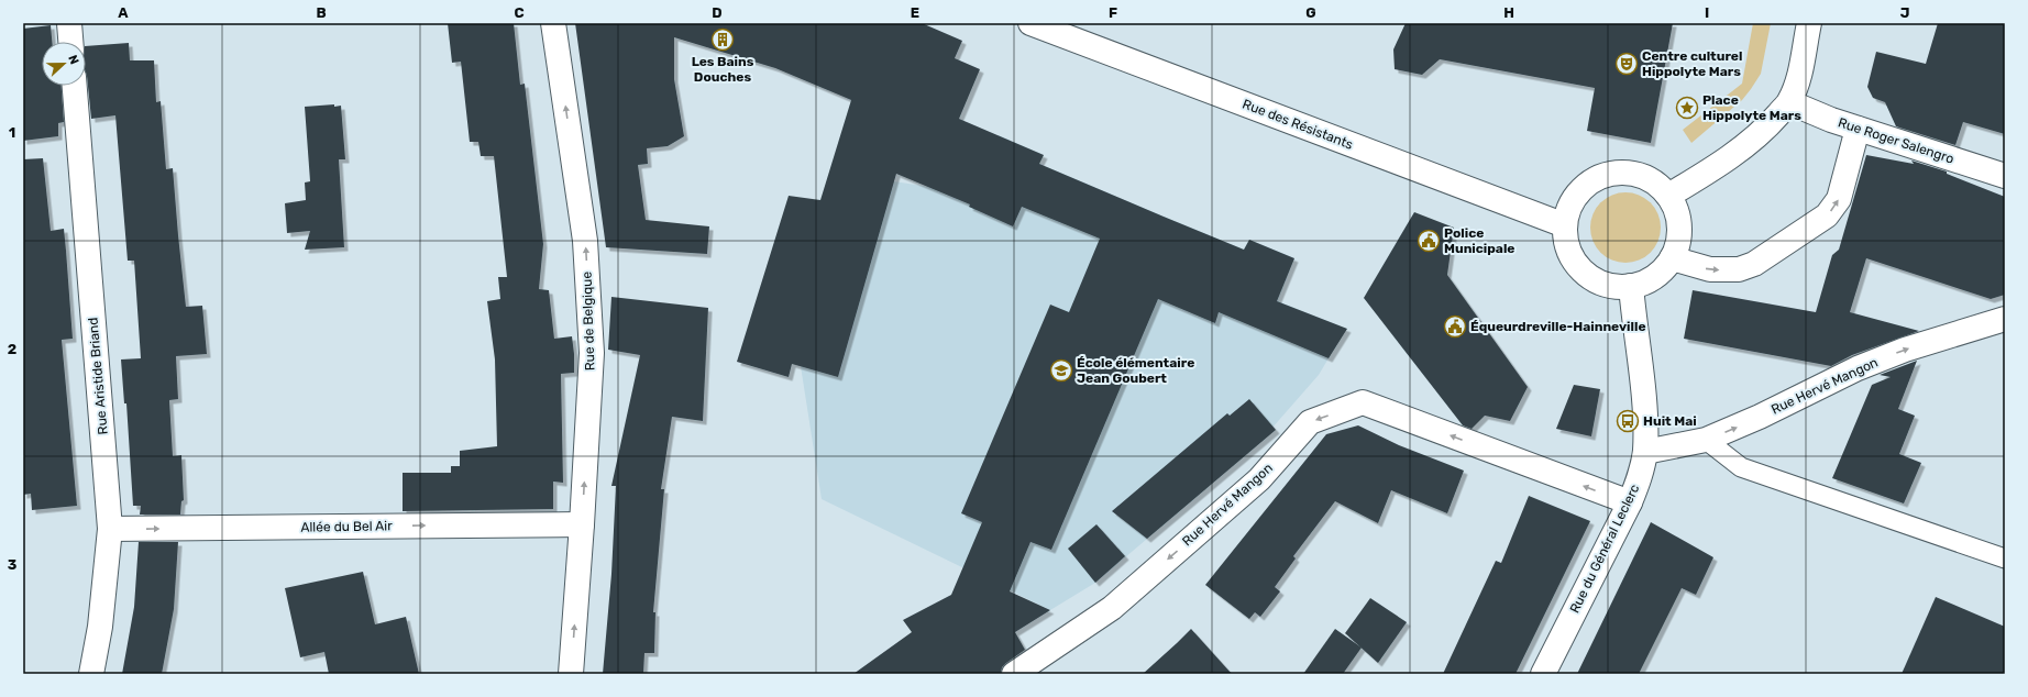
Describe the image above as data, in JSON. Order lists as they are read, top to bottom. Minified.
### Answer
{"streets":{"street":["Rue des Résistants","Rue Roger Salengro","Rue de Belgique","Rue Aristide Briand","Rue Hervé Mangon","Allée du Bel Air","Rue du Général Leclerc"]},"crossings":[["Rue des Résistants","Rue du Général Leclerc"],["Rue de Belgique","Allée du Bel Air"],["Rue Aristide Briand","Allée du Bel Air"],["Rue Hervé Mangon","Rue du Général Leclerc"]],"one_way":["Rue de Belgique","Allée du Bel Air"],"places":{"building":["Les Bains Douches"],"theatre":["Centre culturel Hippolyte Mars"],"place":["Place Hippolyte Mars"],"public building":["Police Municipale","Équeurdreville-Hainneville"],"school or university":["École élémentaire Jean Goubert"],"bus stop":["Huit Mai"]},"north":"right","grid":{"columns":["A","B","C","D","E","F","G","H","I","J"],"rows":["1","2","3"]}}
